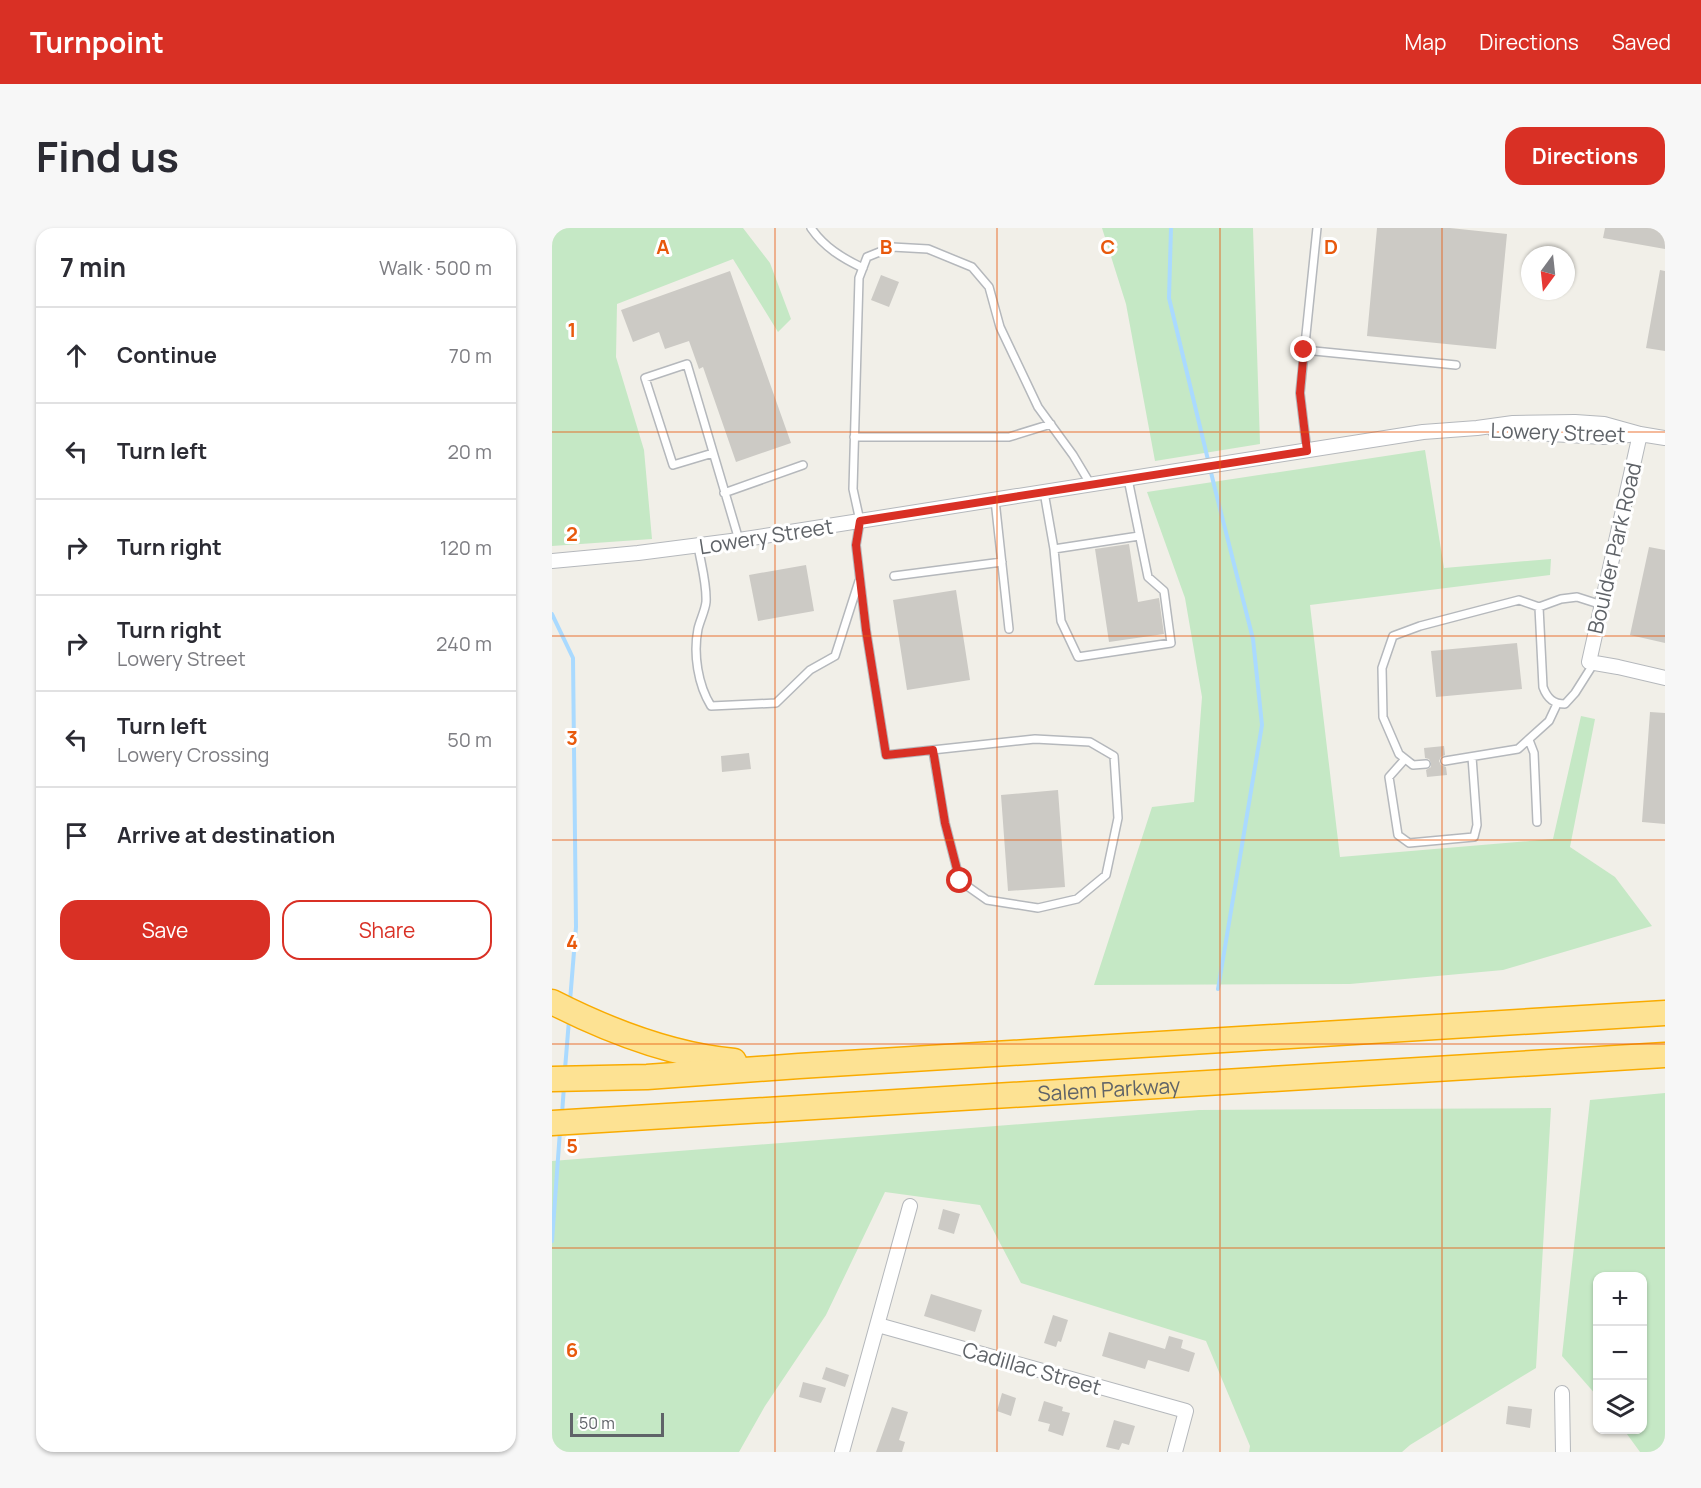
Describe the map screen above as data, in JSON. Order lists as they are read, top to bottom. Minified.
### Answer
{"streets":{"highway":["Salem Parkway"],"street":["Lowery Street","Boulder Park Road","Cadillac Street"]},"crossings":[["Lowery Street","Boulder Park Road"]],"scale_bar":"50 m","north":"bottom","page":{"header":"Turnpoint","nav":["Map","Directions","Saved"],"title":"Find us","buttons":["Directions",["Save","Share"]],"heading":["7 min","Walk · 500 m"],"list":[["Continue","70 m"],["Turn left","20 m"],["Turn right","120 m"],["Turn right","Lowery Street","240 m"],["Turn left","Lowery Crossing","50 m"],"Arrive at destination"],"map_buttons":["+","−"],"scale":"50 m"},"grid":{"columns":["A","B","C","D"],"rows":["1","2","3","4","5","6"]}}
